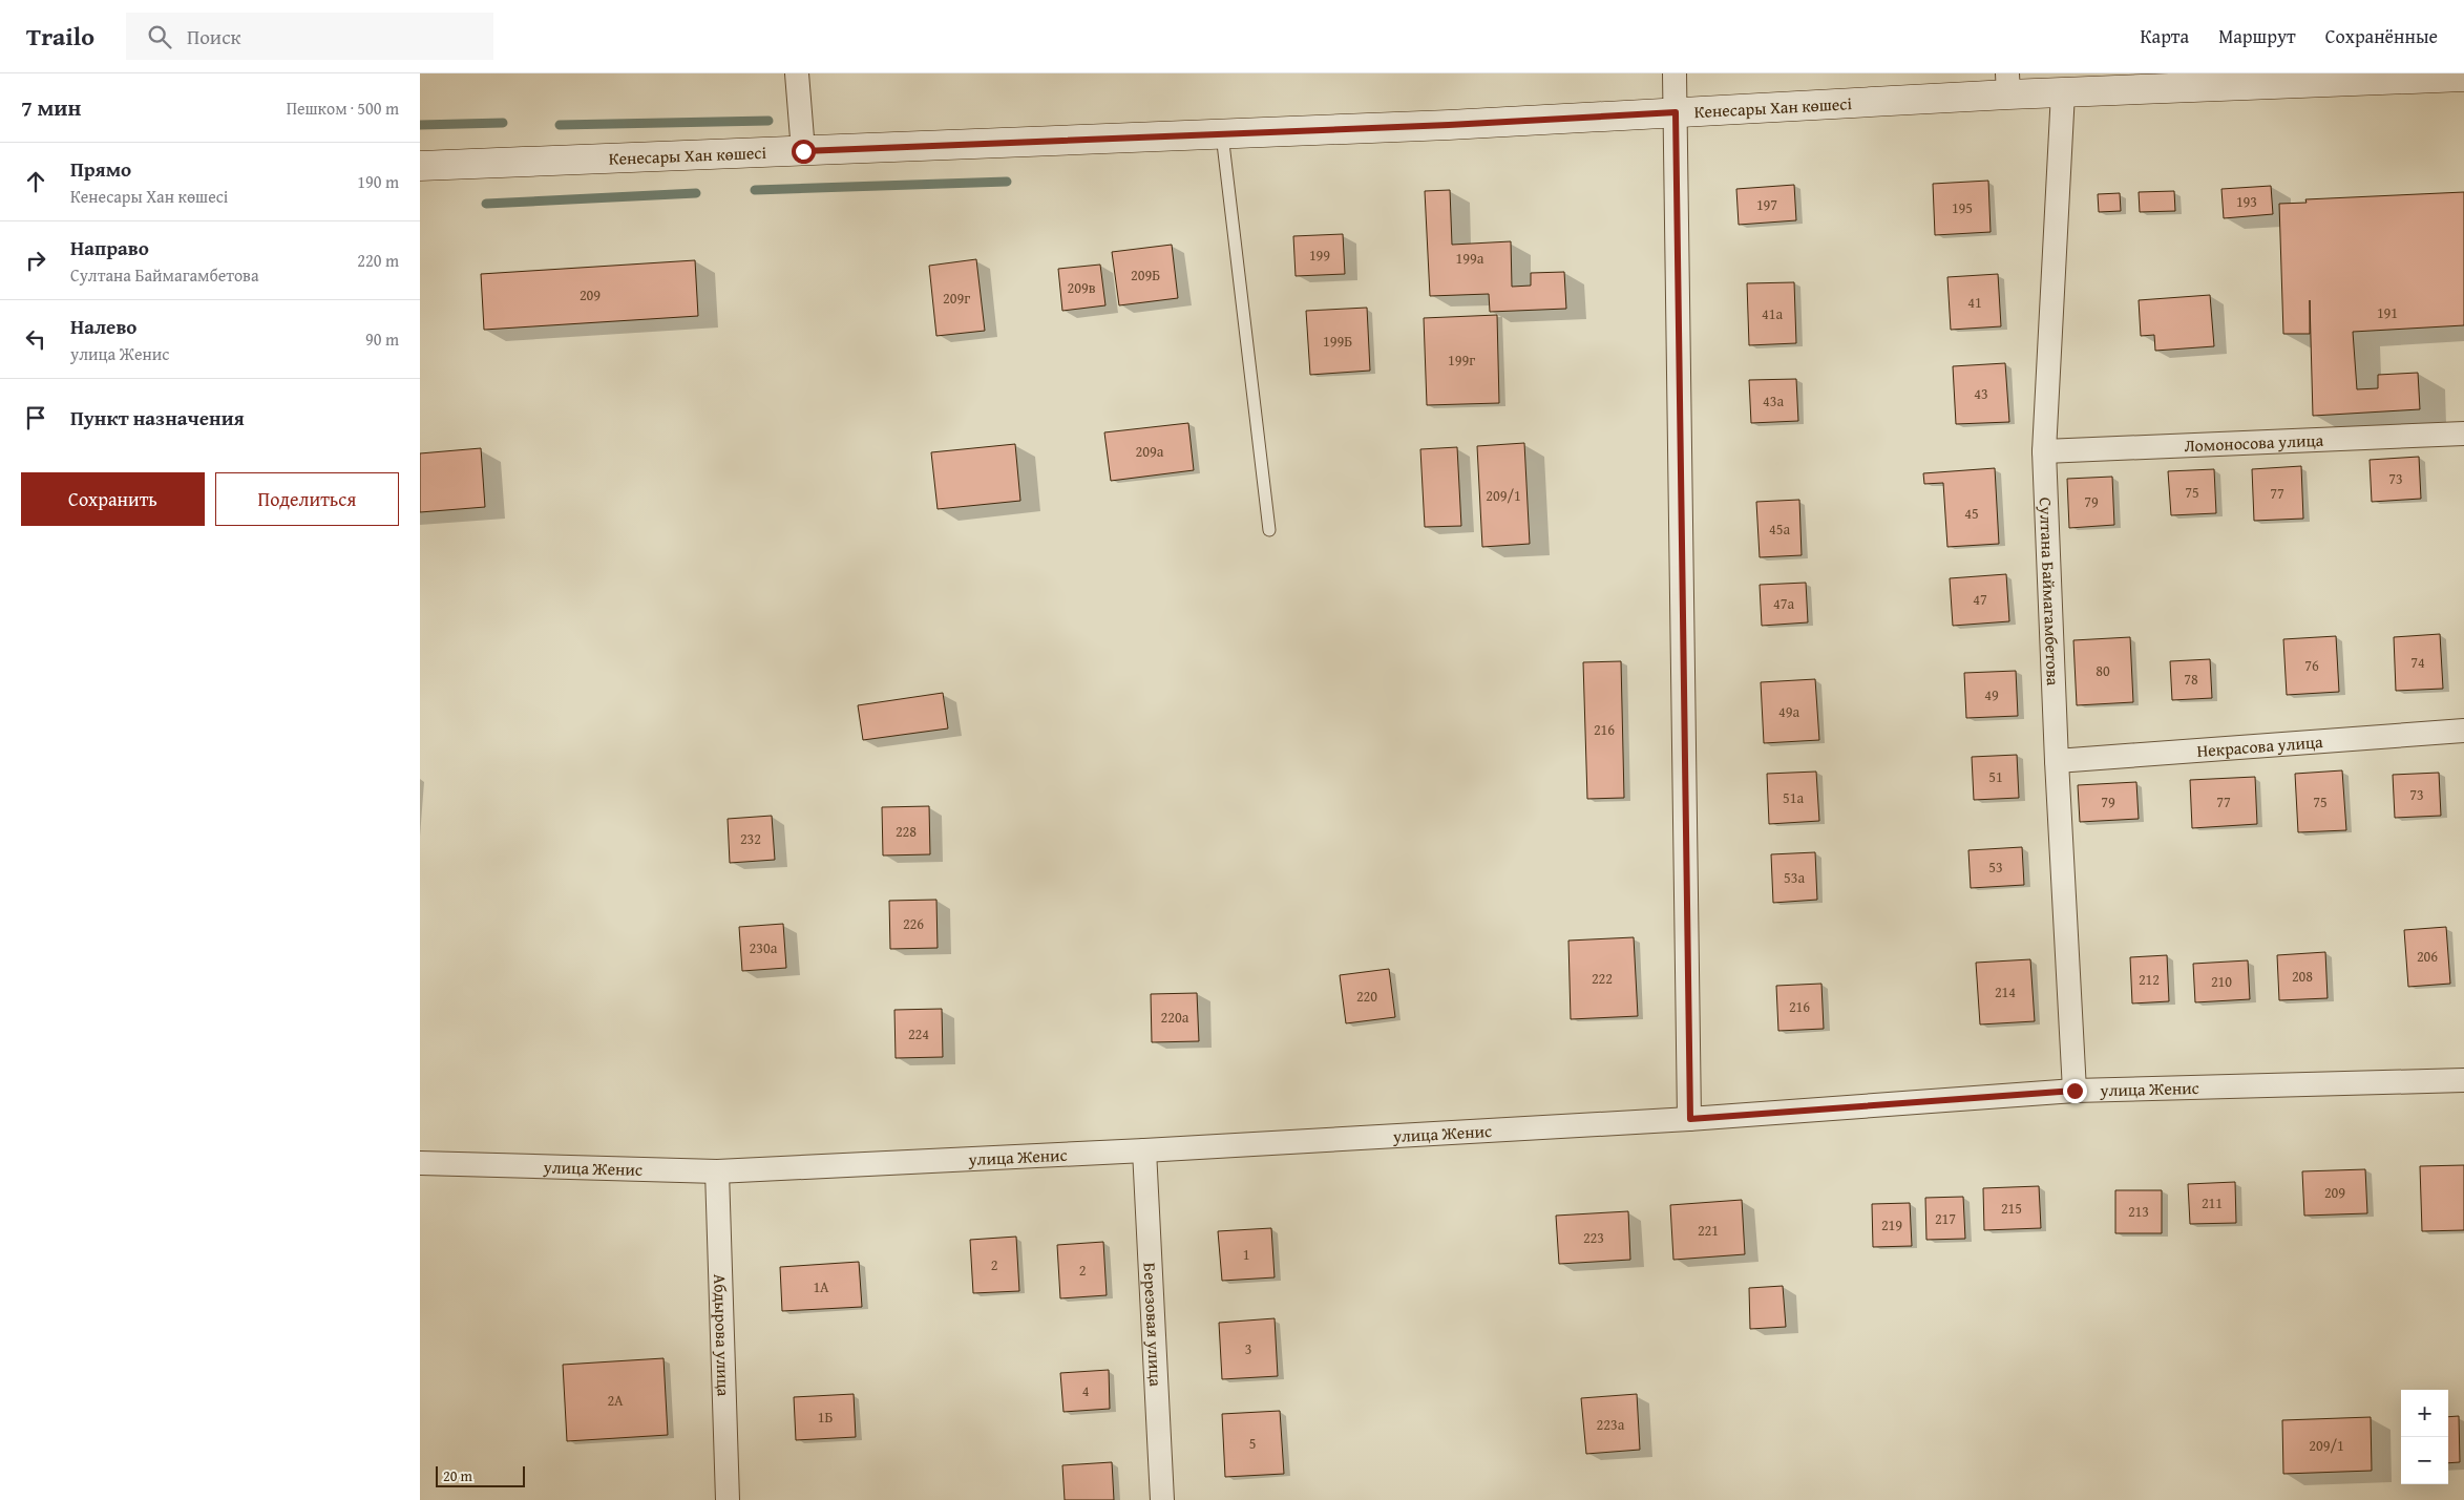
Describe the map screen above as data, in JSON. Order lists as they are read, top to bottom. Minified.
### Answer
{"streets":{"main road":["Кенесары Хан көшесі"],"street":["Ломоносова улица","Султана Баймагамбетова","Некрасова улица","улица Женис","Березовая улица","Абдырова улица"]},"crossings":[["Кенесары Хан көшесі","Султана Баймагамбетова"],["Ломоносова улица","Султана Баймагамбетова"],["Султана Баймагамбетова","Некрасова улица"],["Султана Баймагамбетова","улица Женис"],["улица Женис","Березовая улица"],["улица Женис","Абдырова улица"]],"house_numbers":["193","197","195","199","199а","209Б","209в","209","209г","41","191","41а","199Б","199г","43","43а","209а","73","75","77","209/1","79","45","45а","47","47а","74","76","80","78","49","49а","216","51","73","51а","79","77","75","228","232","53","53а","226","230а","206","208","222","212","210","214","220","216","220а","224","209","211","215","213","217","219","221","223","1","2","2","1А","3","4","2А","1Б","223а","5","209/1"],"scale_bar":"20 m","page":{"header":"Trailo","search":"Поиск","nav":["Карта","Маршрут","Сохранённые"],"heading":["7 мин","Пешком · 500 m"],"list":[["Прямо","Кенесары Хан көшесі","190 m"],["Направо","Султана Баймагамбетова","220 m"],["Налево","улица Женис","90 m"],"Пункт назначения"],"buttons":["Сохранить","Поделиться"],"map_buttons":["+","−"],"scale":"20 m"}}
